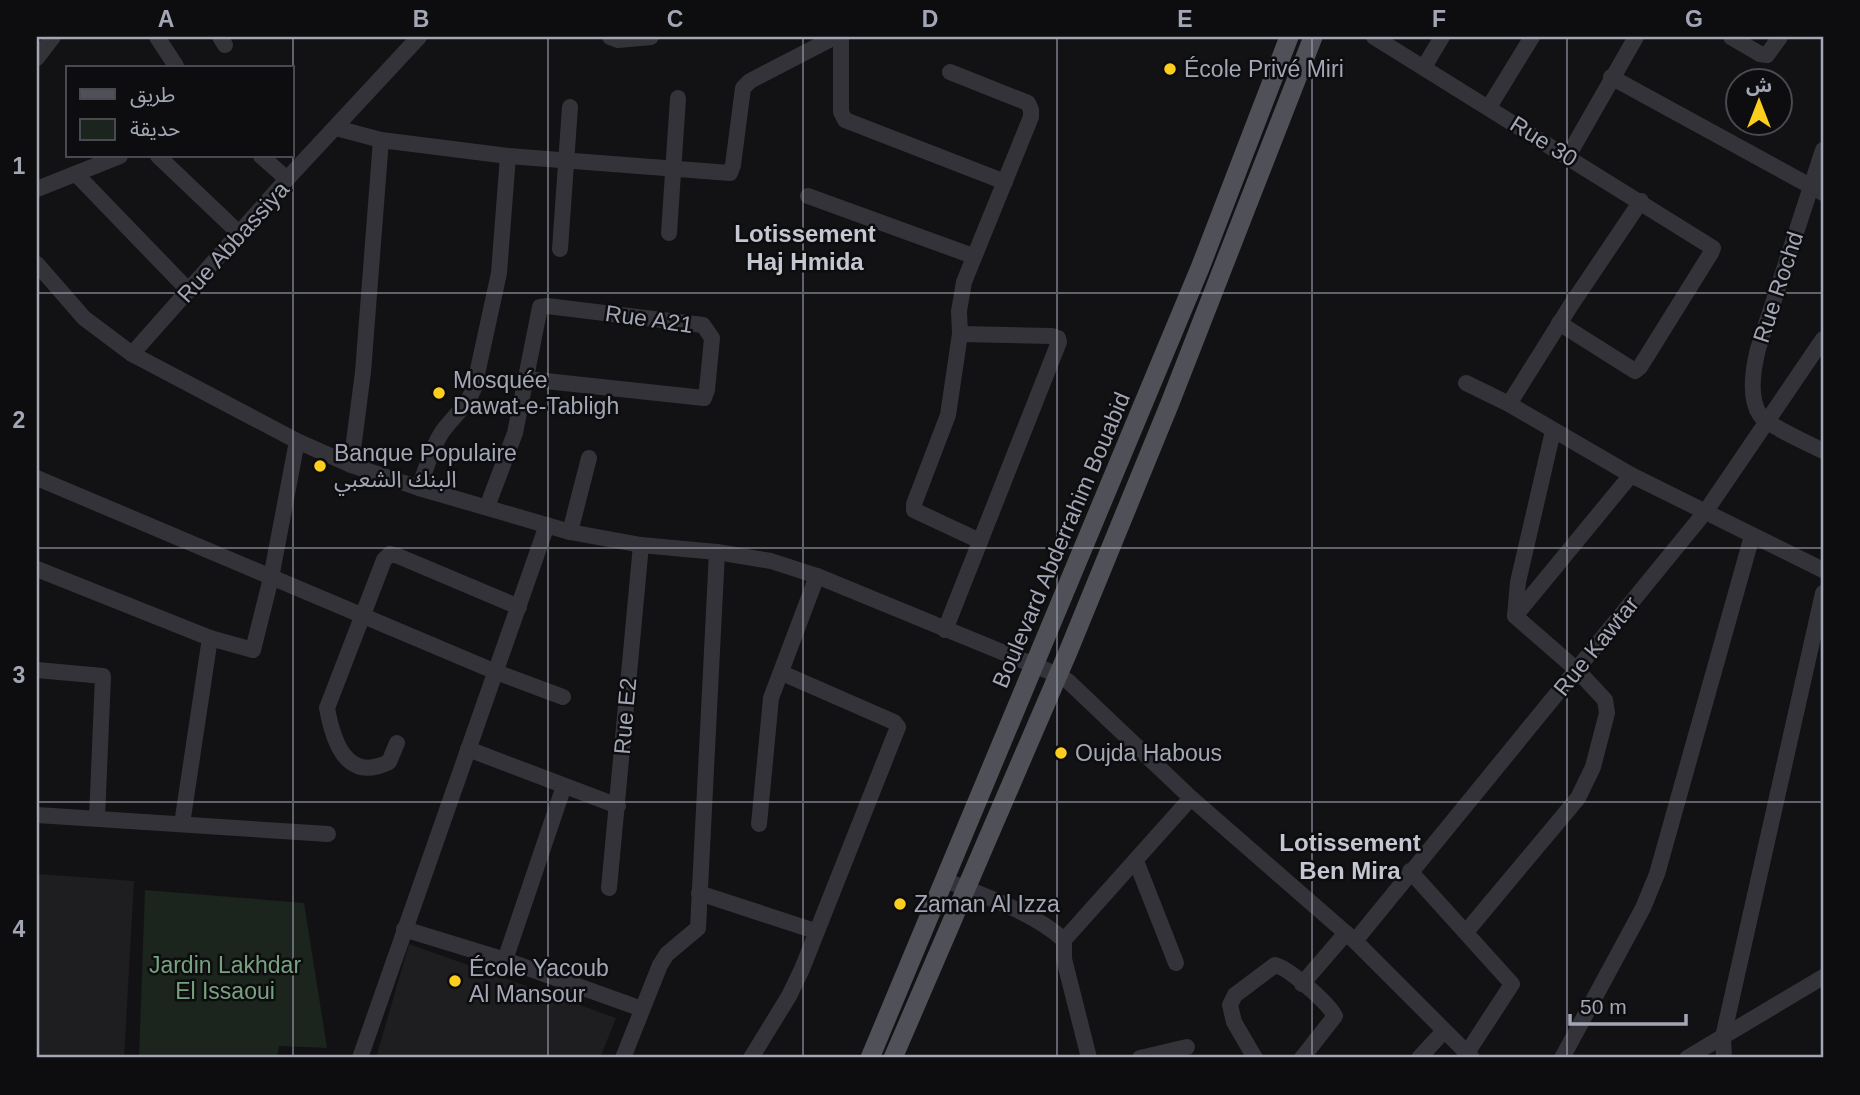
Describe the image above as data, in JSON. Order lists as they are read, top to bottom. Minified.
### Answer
{"streets":{"main road":["Boulevard Abderrahim Bouabid"],"street":["Rue 30","Rue Abbassiya","Rue Rochd","Rue A21","Rue Kawtar","Rue E2"]},"crossings":[["Rue Rochd","Rue Kawtar"]],"districts":["Lotissement Haj Hmida","Lotissement Ben Mira"],"parks":["Jardin Lakhdar El Issaoui"],"places":["École Privé Miri","Mosquée Dawat-e-Tabligh","Banque Populaire البنك الشعبي","Oujda Habous","Zaman Al Izza","École Yacoub Al Mansour"],"legend":["طريق","حديقة"],"scale_bar":"50 m","north":"top","grid":{"columns":["A","B","C","D","E","F","G"],"rows":["1","2","3","4"]}}
